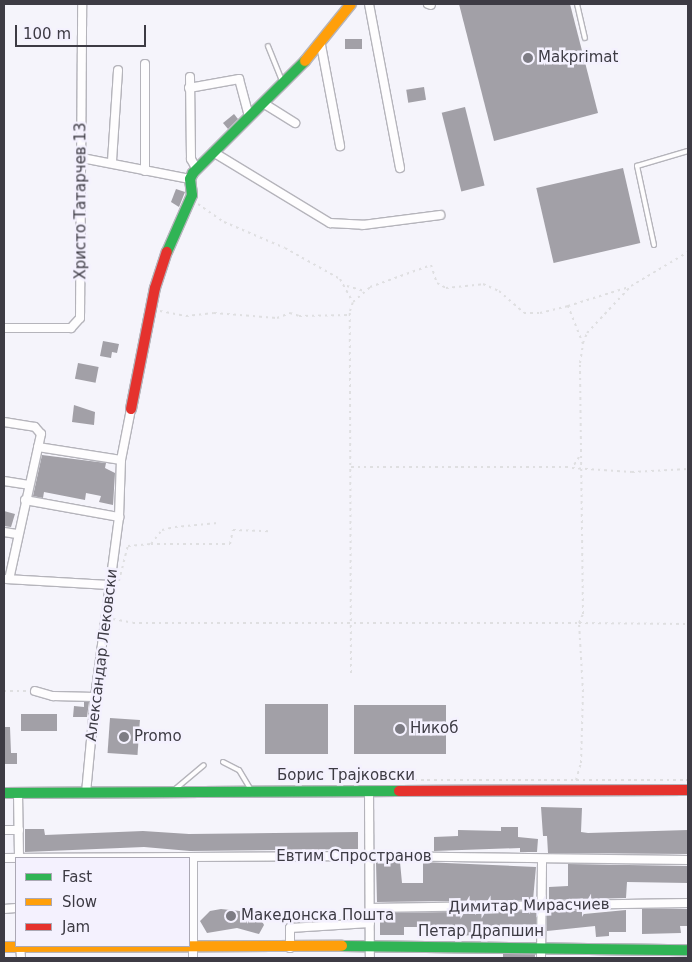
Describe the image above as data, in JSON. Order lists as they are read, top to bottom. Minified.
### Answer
{"streets":{"street":["Христо Татарчев 13","Александар Лековски","Борис Трајковски","Евтим Спространов","Димитар Мирасчиев","Петар Драпшин"]},"crossings":[["Александар Лековски","Борис Трајковски"]],"places":["Makprimat","Никоб","Promo","Македонска Пошта"],"legend":["Fast","Slow","Jam"],"scale_bar":"100 m"}
